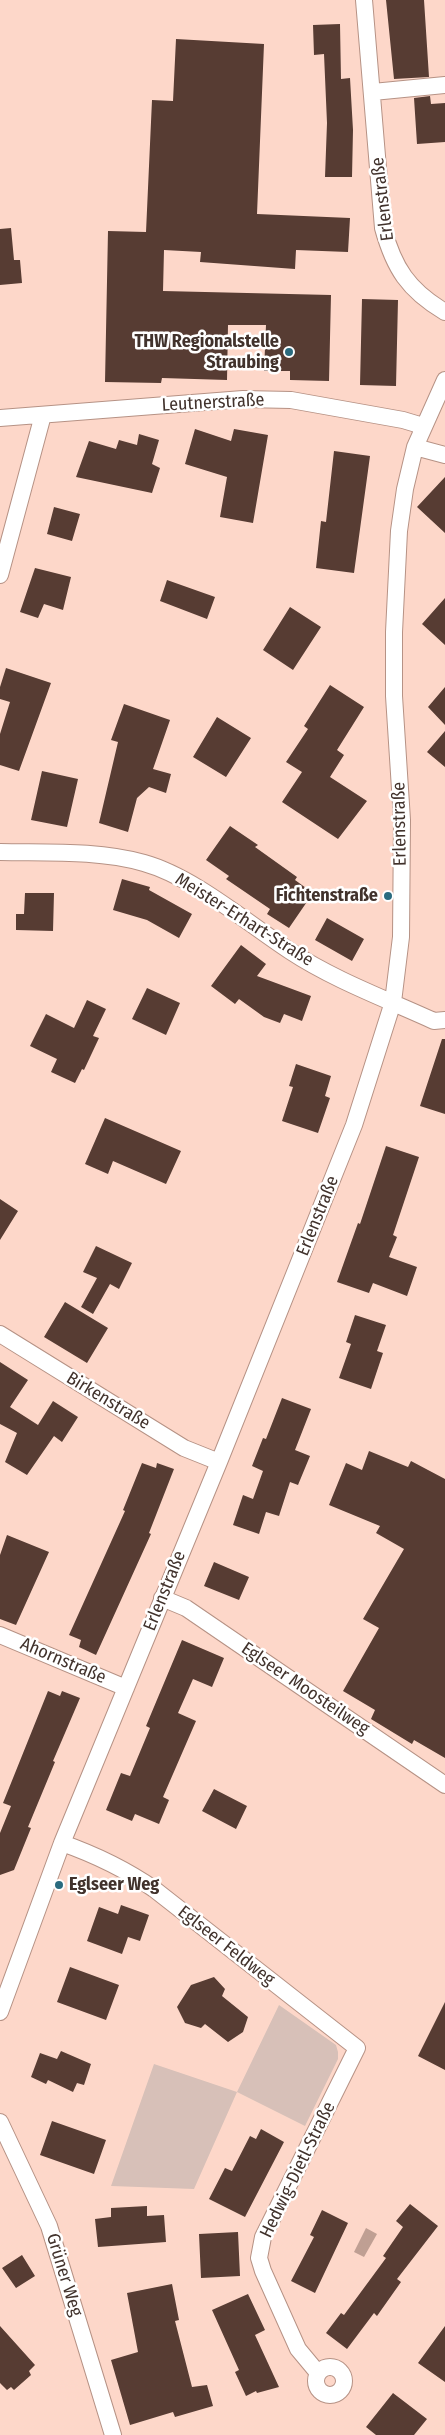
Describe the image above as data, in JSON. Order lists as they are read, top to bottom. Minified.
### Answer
{"streets":{"street":["Erlenstraße","Leutnerstraße","Meister-Erhart-Straße","Birkenstraße","Ahornstraße","Eglseer Moosteilweg","Eglseer Feldweg","Hedwig-Dietl-Straße","Grüner Weg"]},"crossings":[["Erlenstraße","Leutnerstraße"],["Erlenstraße","Meister-Erhart-Straße"],["Erlenstraße","Birkenstraße"],["Erlenstraße","Ahornstraße"],["Erlenstraße","Eglseer Moosteilweg"],["Erlenstraße","Eglseer Feldweg"],["Eglseer Feldweg","Hedwig-Dietl-Straße"]],"places":["THW Regionalstelle Straubing","Fichtenstraße","Eglseer Weg"]}
